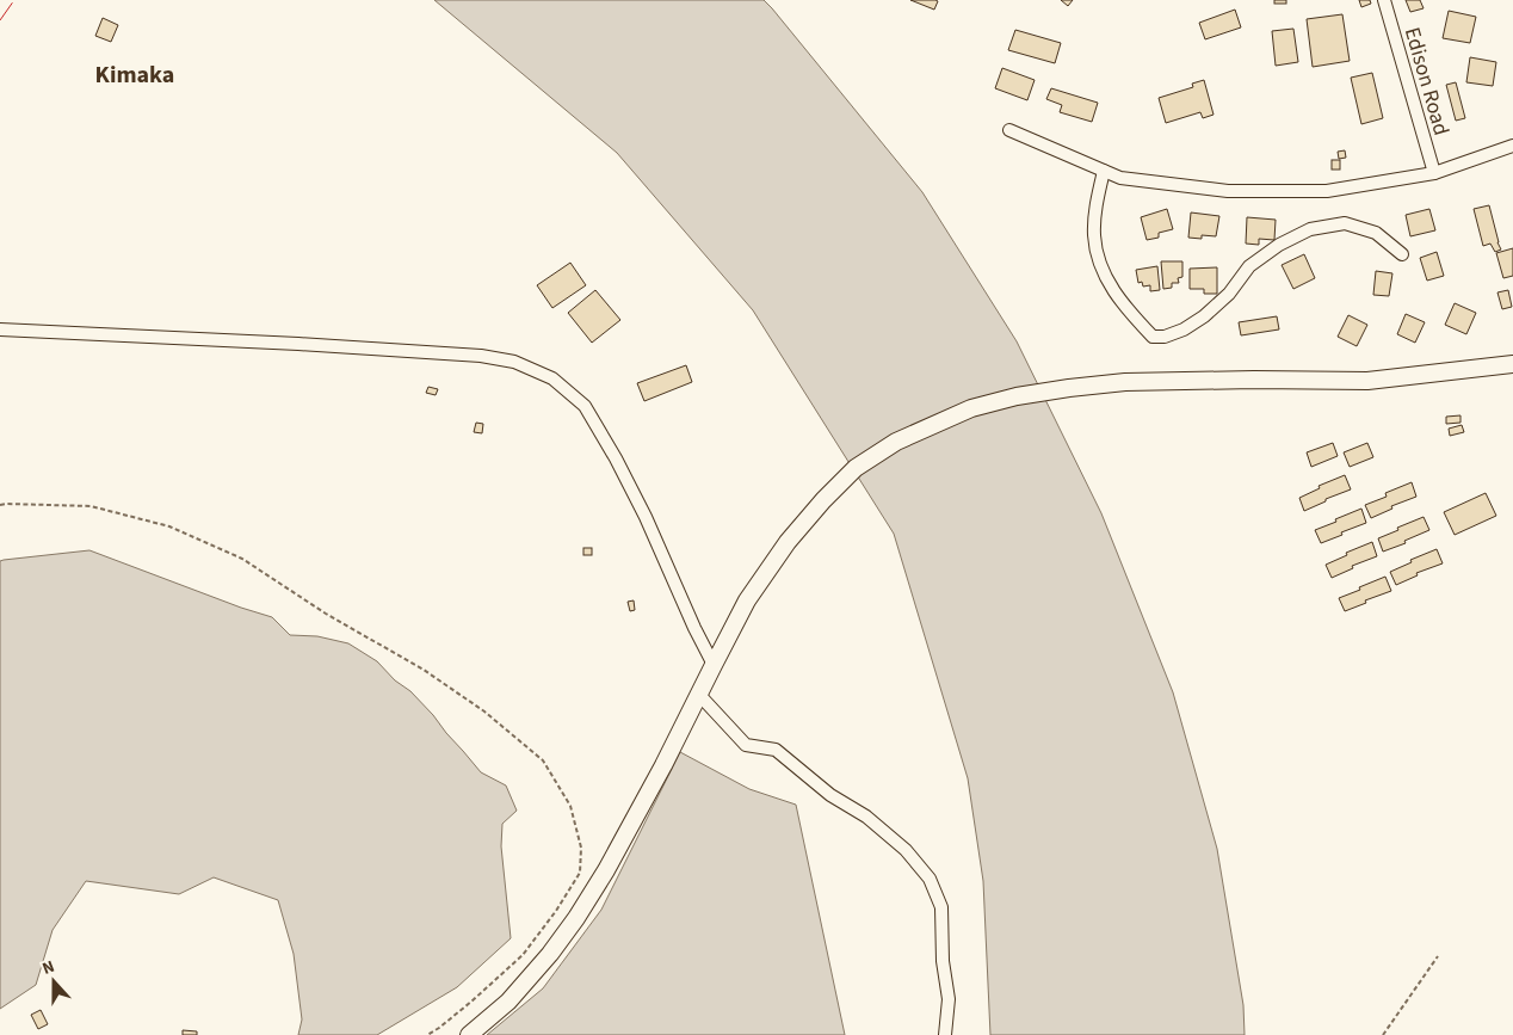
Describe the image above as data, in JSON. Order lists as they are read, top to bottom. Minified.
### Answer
{"streets":{"street":["Edison Road"]},"districts":["Kimaka"],"north":"top"}
